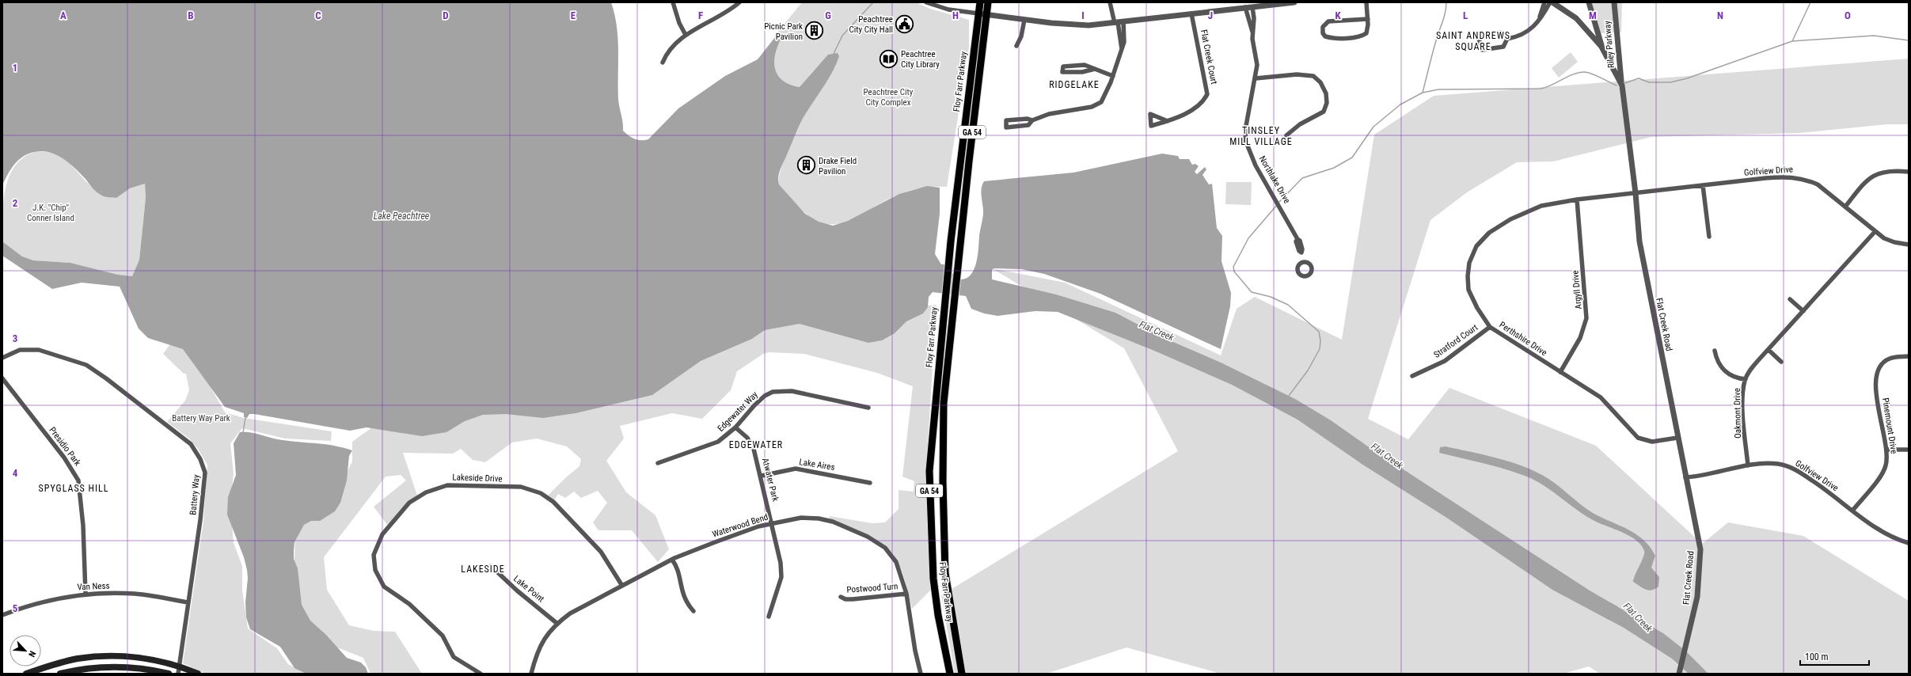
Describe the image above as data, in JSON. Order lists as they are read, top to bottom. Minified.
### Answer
{"streets":{"main road":["Floy Farr Parkway","GA 54"],"street":["Riley Parkway","Flat Creek Court","Golfview Drive","Northlake Drive","Argyll Drive","Flat Creek Road","Perthshire Drive","Stratford Court","Edgewater Way","Oakmont Drive","Pinemount Drive","Presidio Park","Lake Aires","Lakeside Drive","Atwater Park","Battery Way","Waterwood Bend","Van Ness","Postwood Turn","Lake Point"]},"crossings":[["Riley Parkway","Flat Creek Road"],["Golfview Drive","Flat Creek Road"],["Golfview Drive","Perthshire Drive"],["Golfview Drive","Oakmont Drive"],["Golfview Drive","Pinemount Drive"],["Argyll Drive","Perthshire Drive"],["Flat Creek Road","Perthshire Drive"],["Perthshire Drive","Stratford Court"],["Edgewater Way","Atwater Park"],["Presidio Park","Van Ness"],["Lake Aires","Atwater Park"],["Lakeside Drive","Waterwood Bend"],["Atwater Park","Waterwood Bend"],["Battery Way","Van Ness"],["Waterwood Bend","Postwood Turn"],["Waterwood Bend","Lake Point"]],"districts":["SAINT ANDREWS SQUARE","RIDGELAKE","TINSLEY MILL VILLAGE","EDGEWATER","SPYGLASS HILL","LAKESIDE"],"water":["Lake Peachtree","Flat Creek"],"parks":["Peachtree City City Complex","J.K. \"Chip\" Conner Island","Battery Way Park"],"places":{"public building":["Peachtree City City Hall"],"building":["Picnic Park Pavilion","Drake Field Pavilion"],"library":["Peachtree City Library"]},"scale_bar":"100 m","north":"bottom right","grid":{"columns":["A","B","C","D","E","F","G","H","I","J","K","L","M","N","O"],"rows":["1","2","3","4","5"]}}
